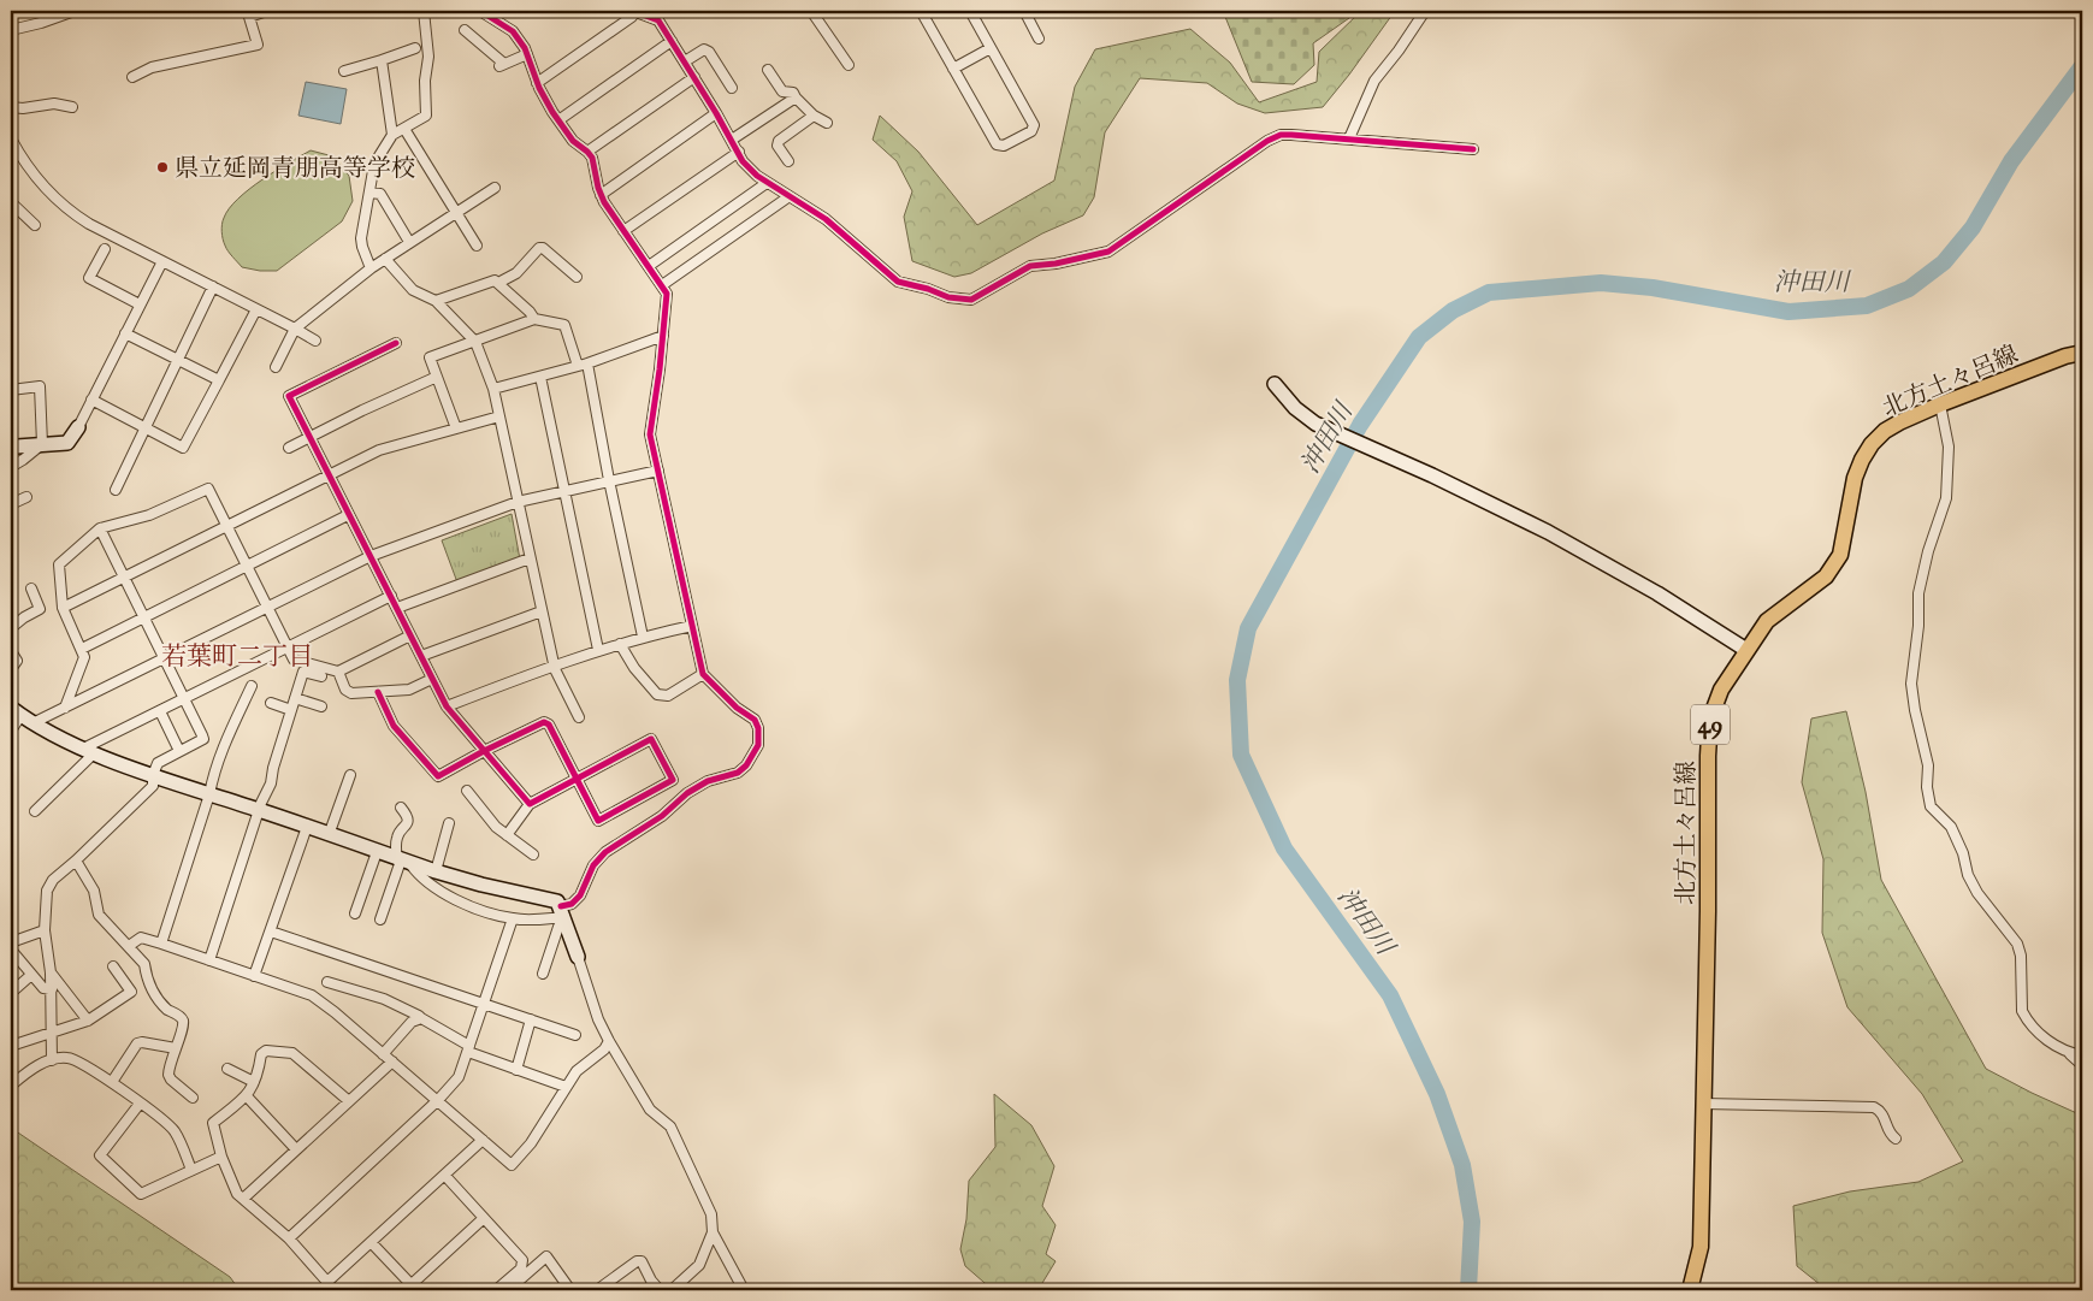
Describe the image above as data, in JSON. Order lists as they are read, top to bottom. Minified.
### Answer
{"streets":{"main road":["北方土々呂線","49"]},"districts":["若葉町二丁目"],"water":["沖田川"],"places":["県立延岡青朋高等学校"]}
